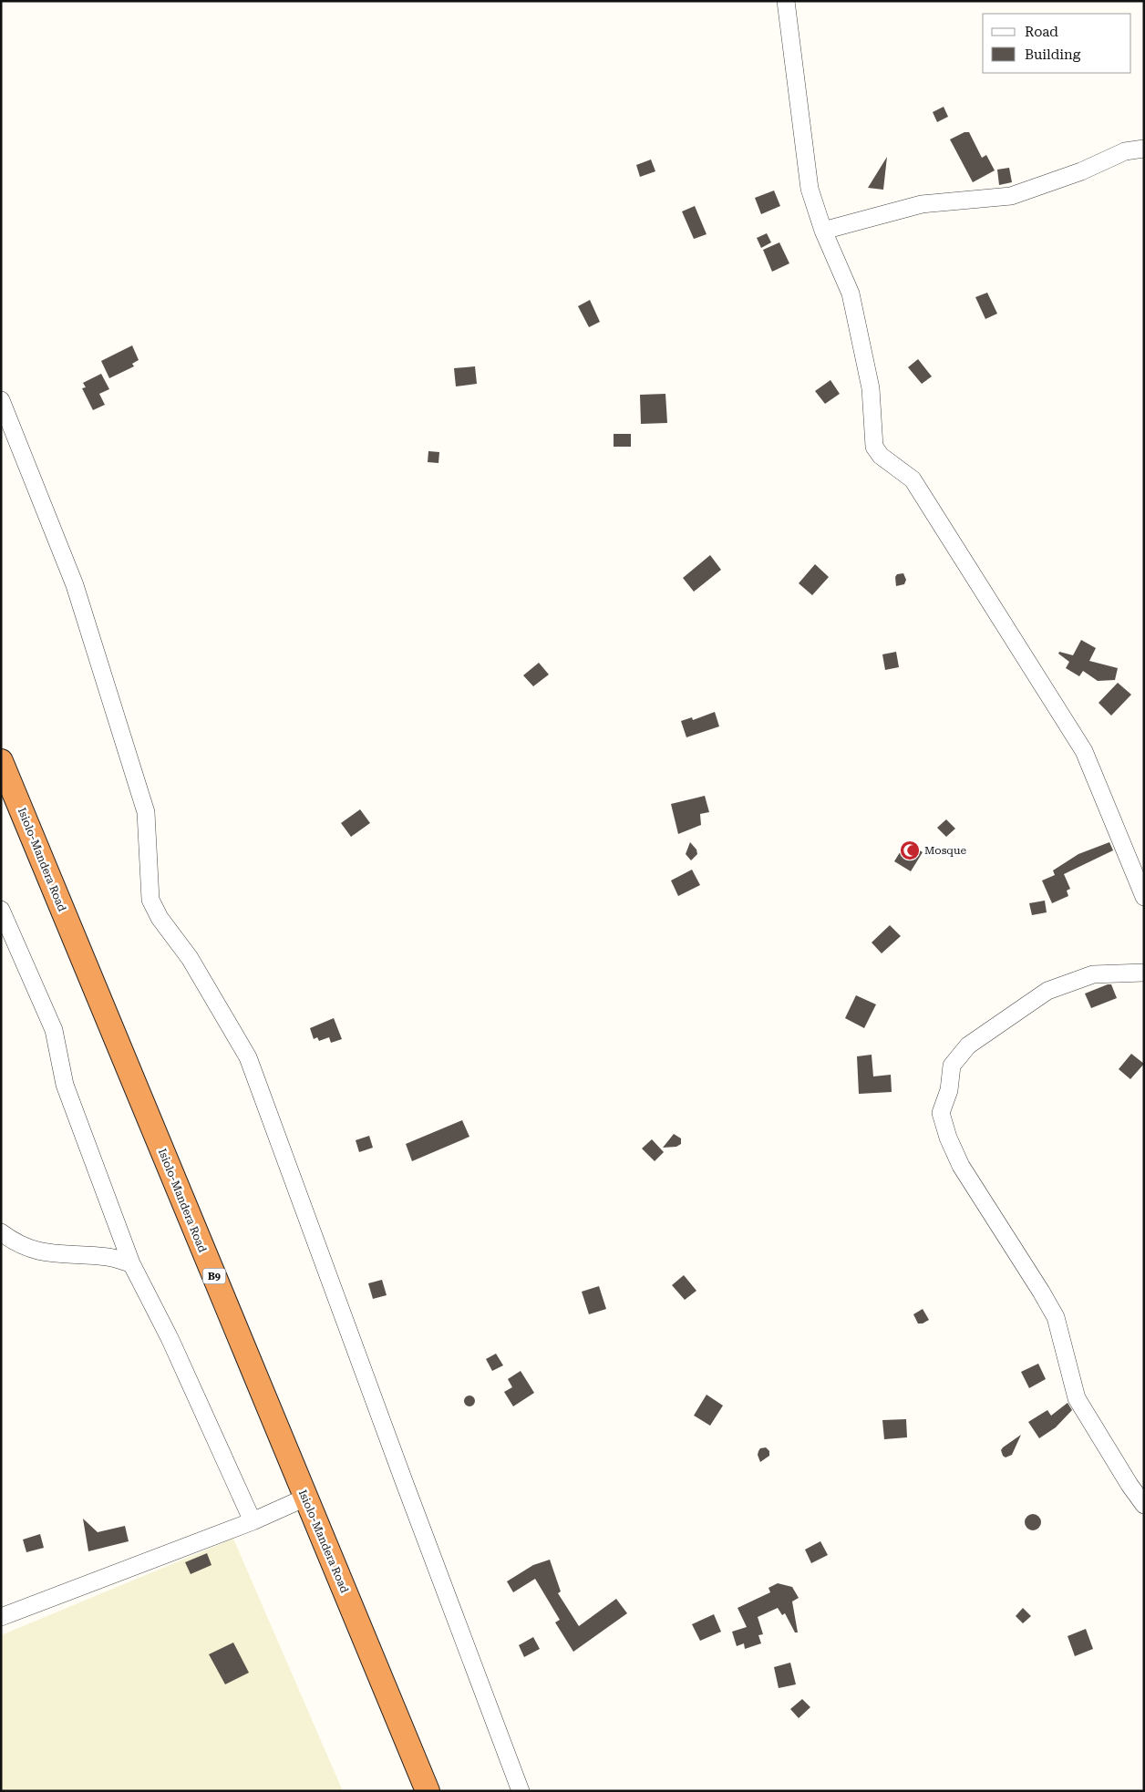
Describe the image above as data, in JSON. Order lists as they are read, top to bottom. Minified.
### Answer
{"streets":{"highway":["Isiolo-Mandera Road","B9"]},"places":{"mosque":["Mosque"]},"legend":["Road","Building"]}
